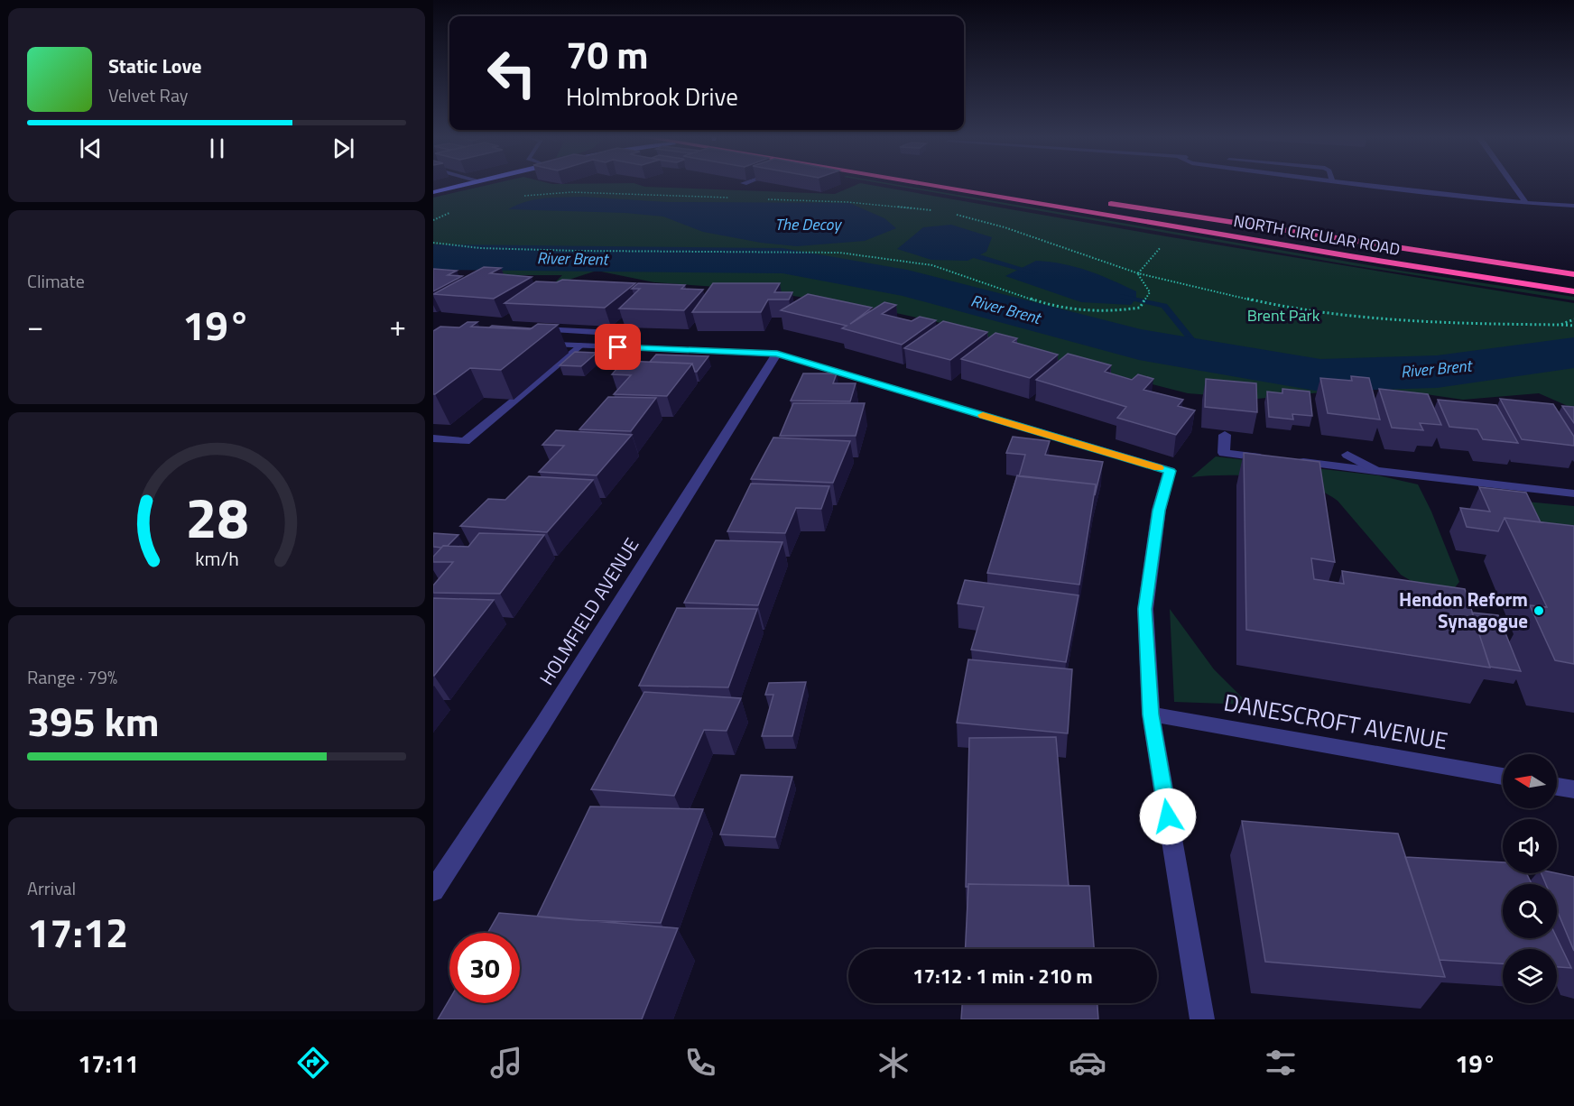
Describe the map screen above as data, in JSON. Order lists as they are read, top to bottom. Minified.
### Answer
{"streets":{"highway":["NORTH CIRCULAR ROAD"],"street":["HOLMFIELD AVENUE","DANESCROFT AVENUE"]},"water":["The Decoy","River Brent"],"parks":["Brent Park"],"places":["Hendon Reform Synagogue"],"north":"left","page":{"turn":["70 m","Holmbrook Drive"],"song":["Static Love","Velvet Ray"],"tile":["Climate",["Range · 79%","395 km"],["Arrival","17:12"]],"heat":["−","19°","+"],"limit":"30","trip":"17:12 · 1 min · 210 m","tabs":["17:11","19°"],"gauge":["28","km/h"]}}
